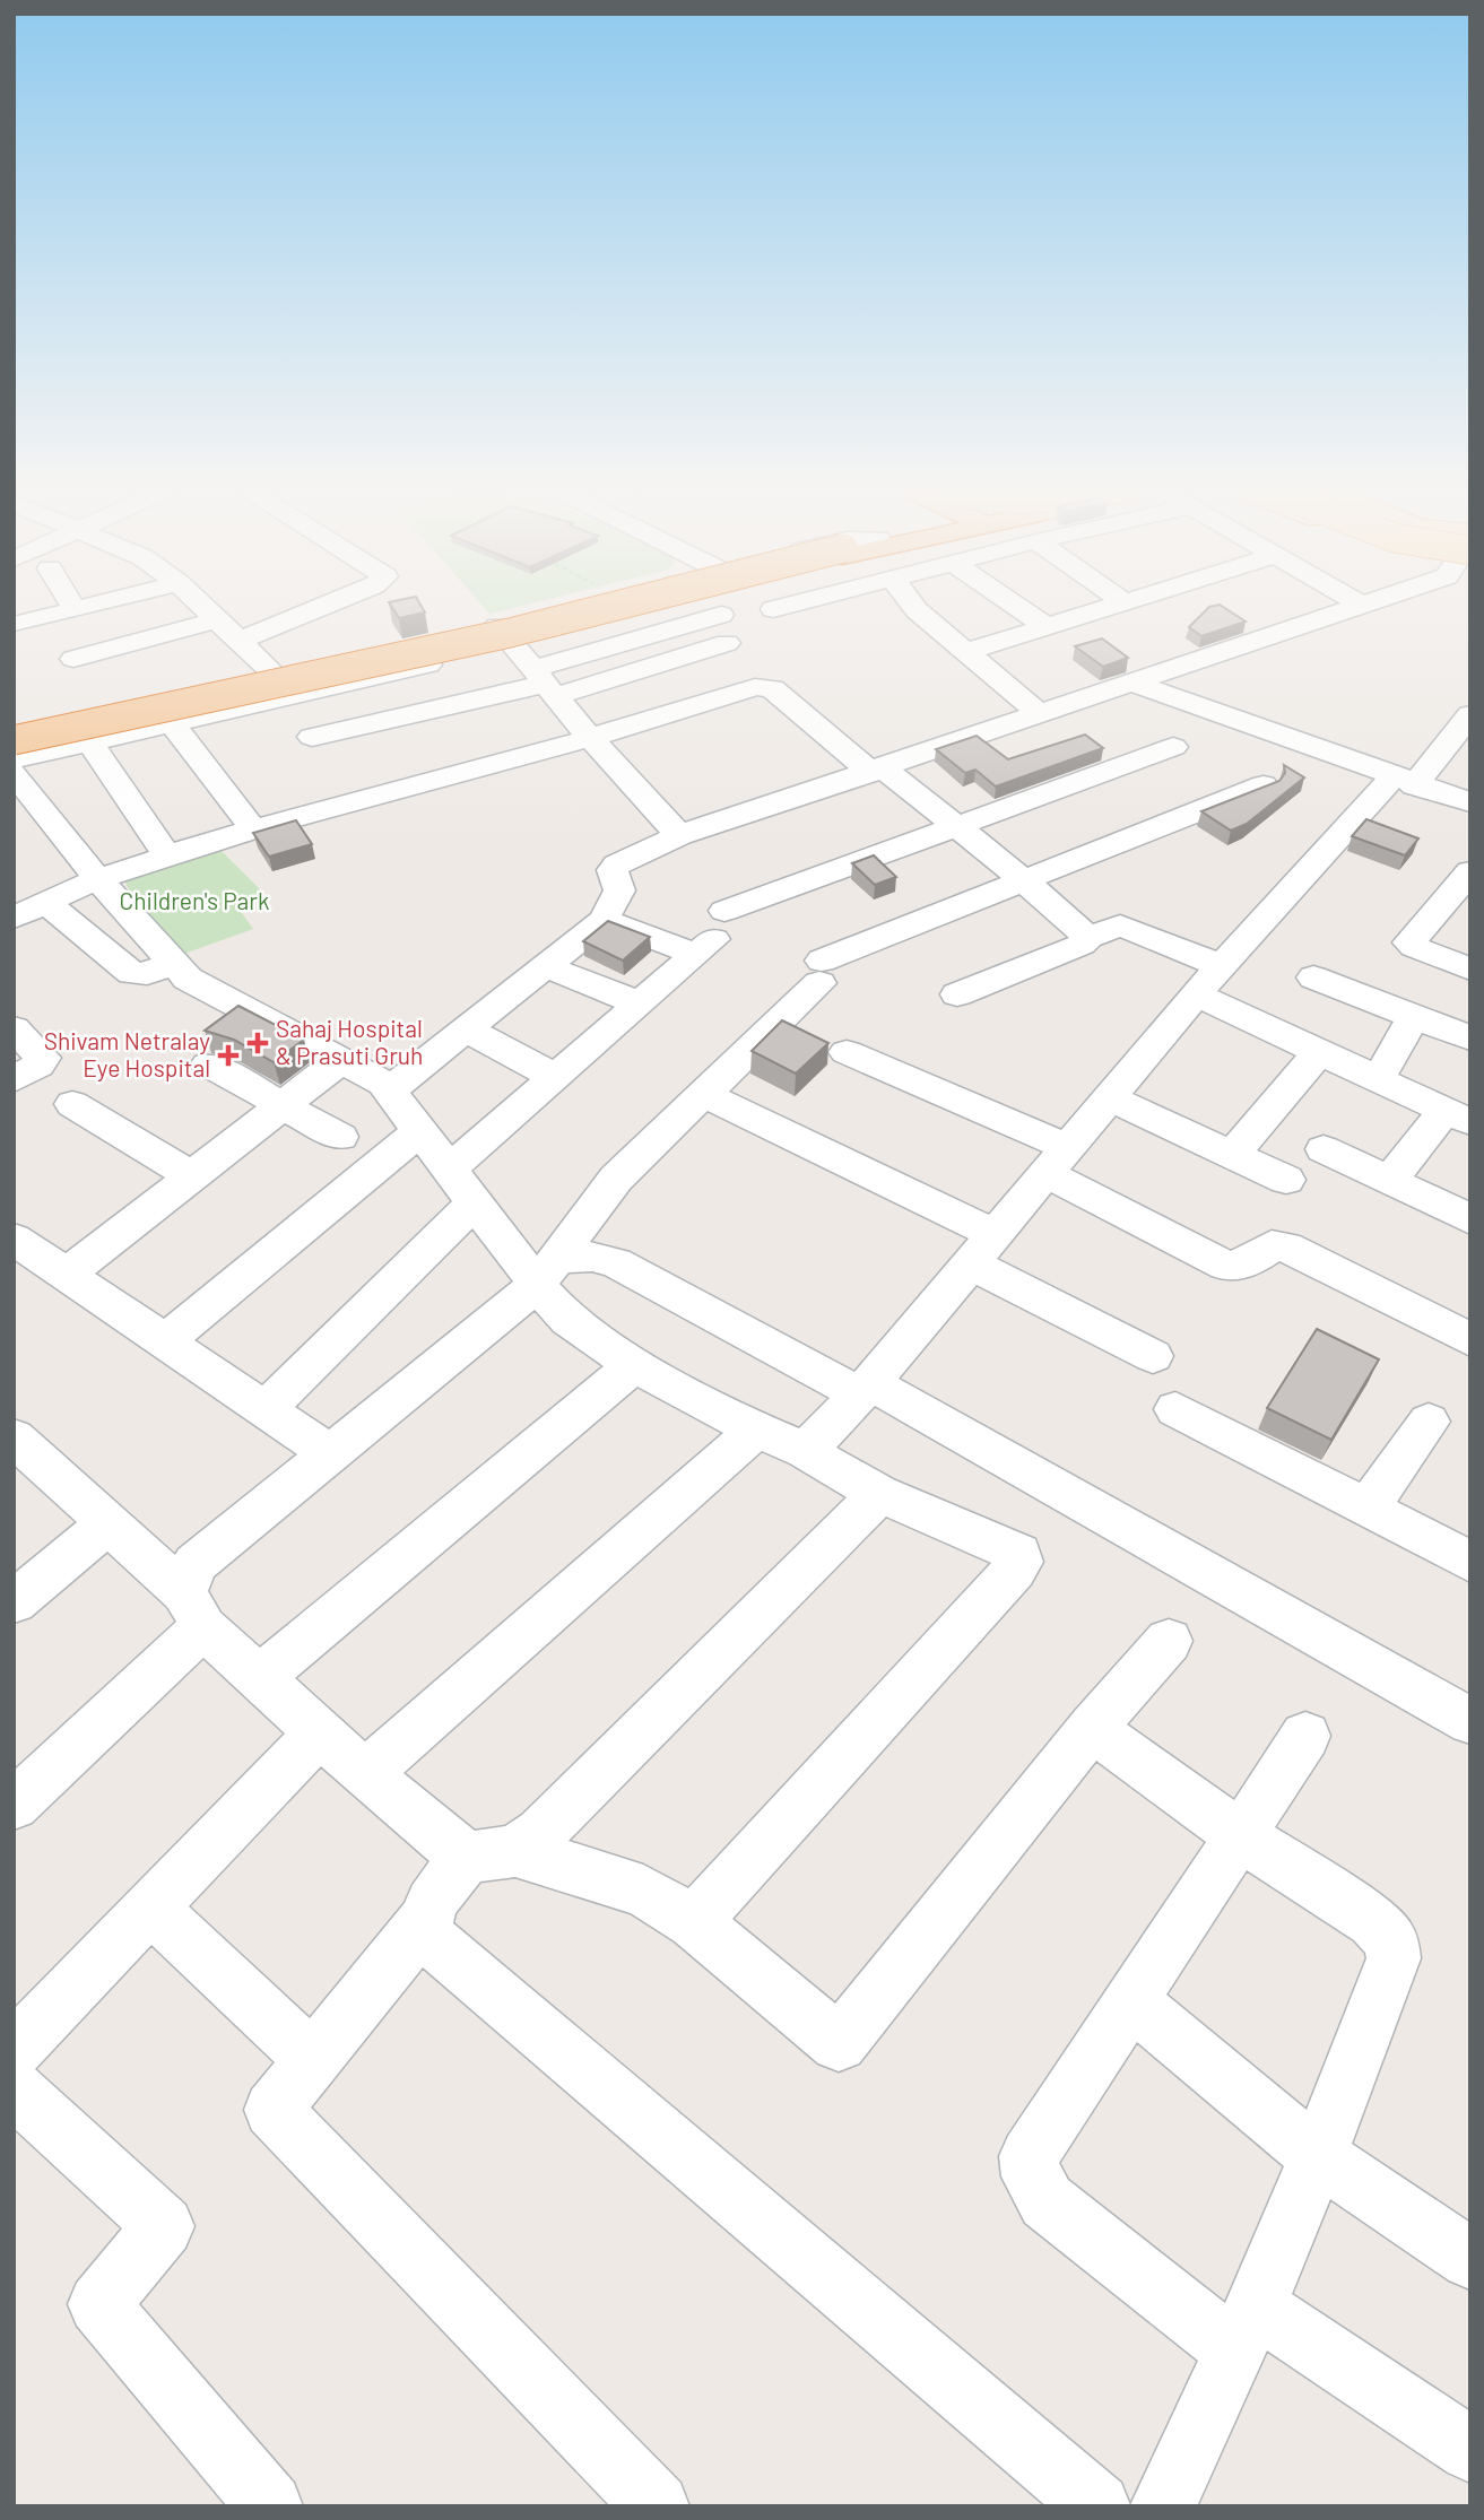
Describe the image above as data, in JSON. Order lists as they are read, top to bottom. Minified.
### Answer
{"parks":["Children's Park"],"places":{"health":["Sahaj Hospital & Prasuti Gruh","Shivam Netralay Eye Hospital"]}}
